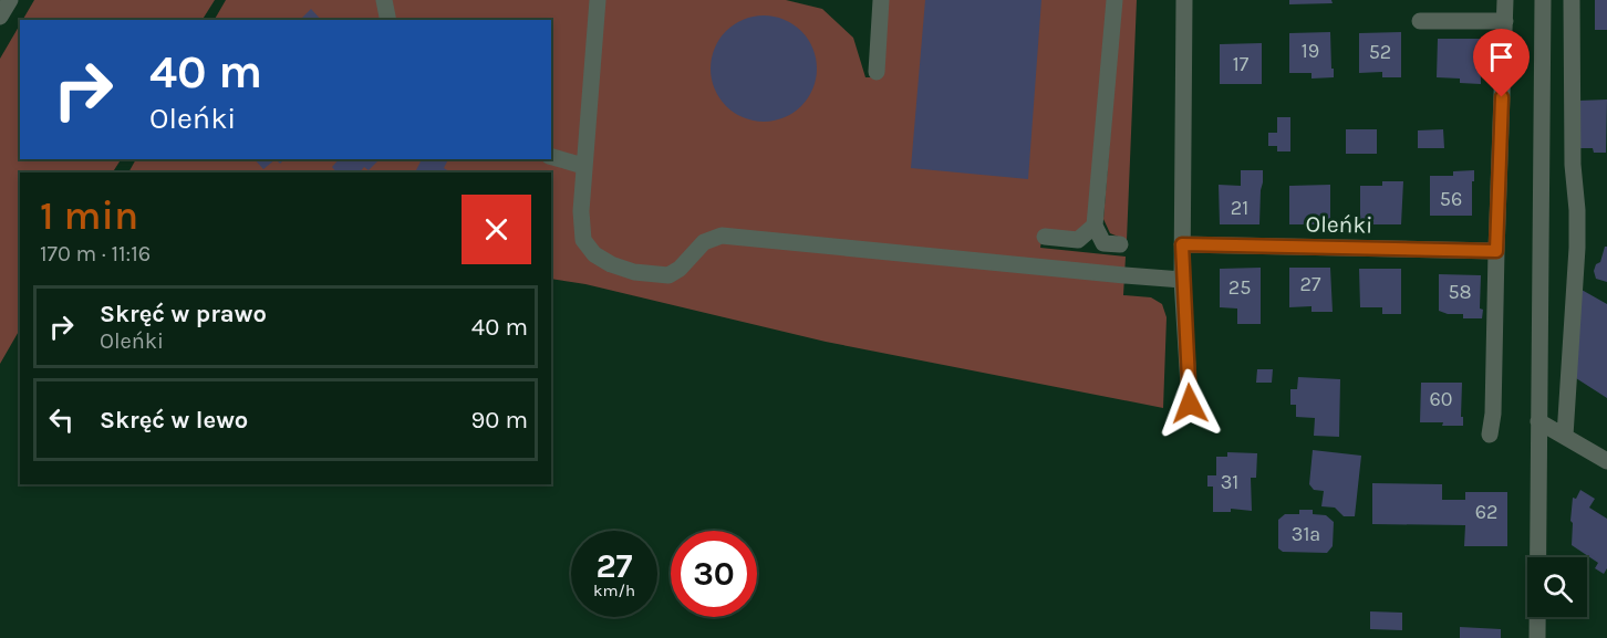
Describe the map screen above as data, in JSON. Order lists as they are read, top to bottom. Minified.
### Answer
{"streets":{"street":["Oleńki"]},"house_numbers":["19","52","17","56","21","27","25","58","60","31","62","31a"],"page":{"turn":["40 m","Oleńki"],"heading":["1 min","170 m · 11:16"],"list":[{"name":"Skręć w prawo","note":"Oleńki","value":"40 m"},{"name":"Skręć w lewo","value":"90 m"}],"speed":"27 km/h","limit":"30"}}
